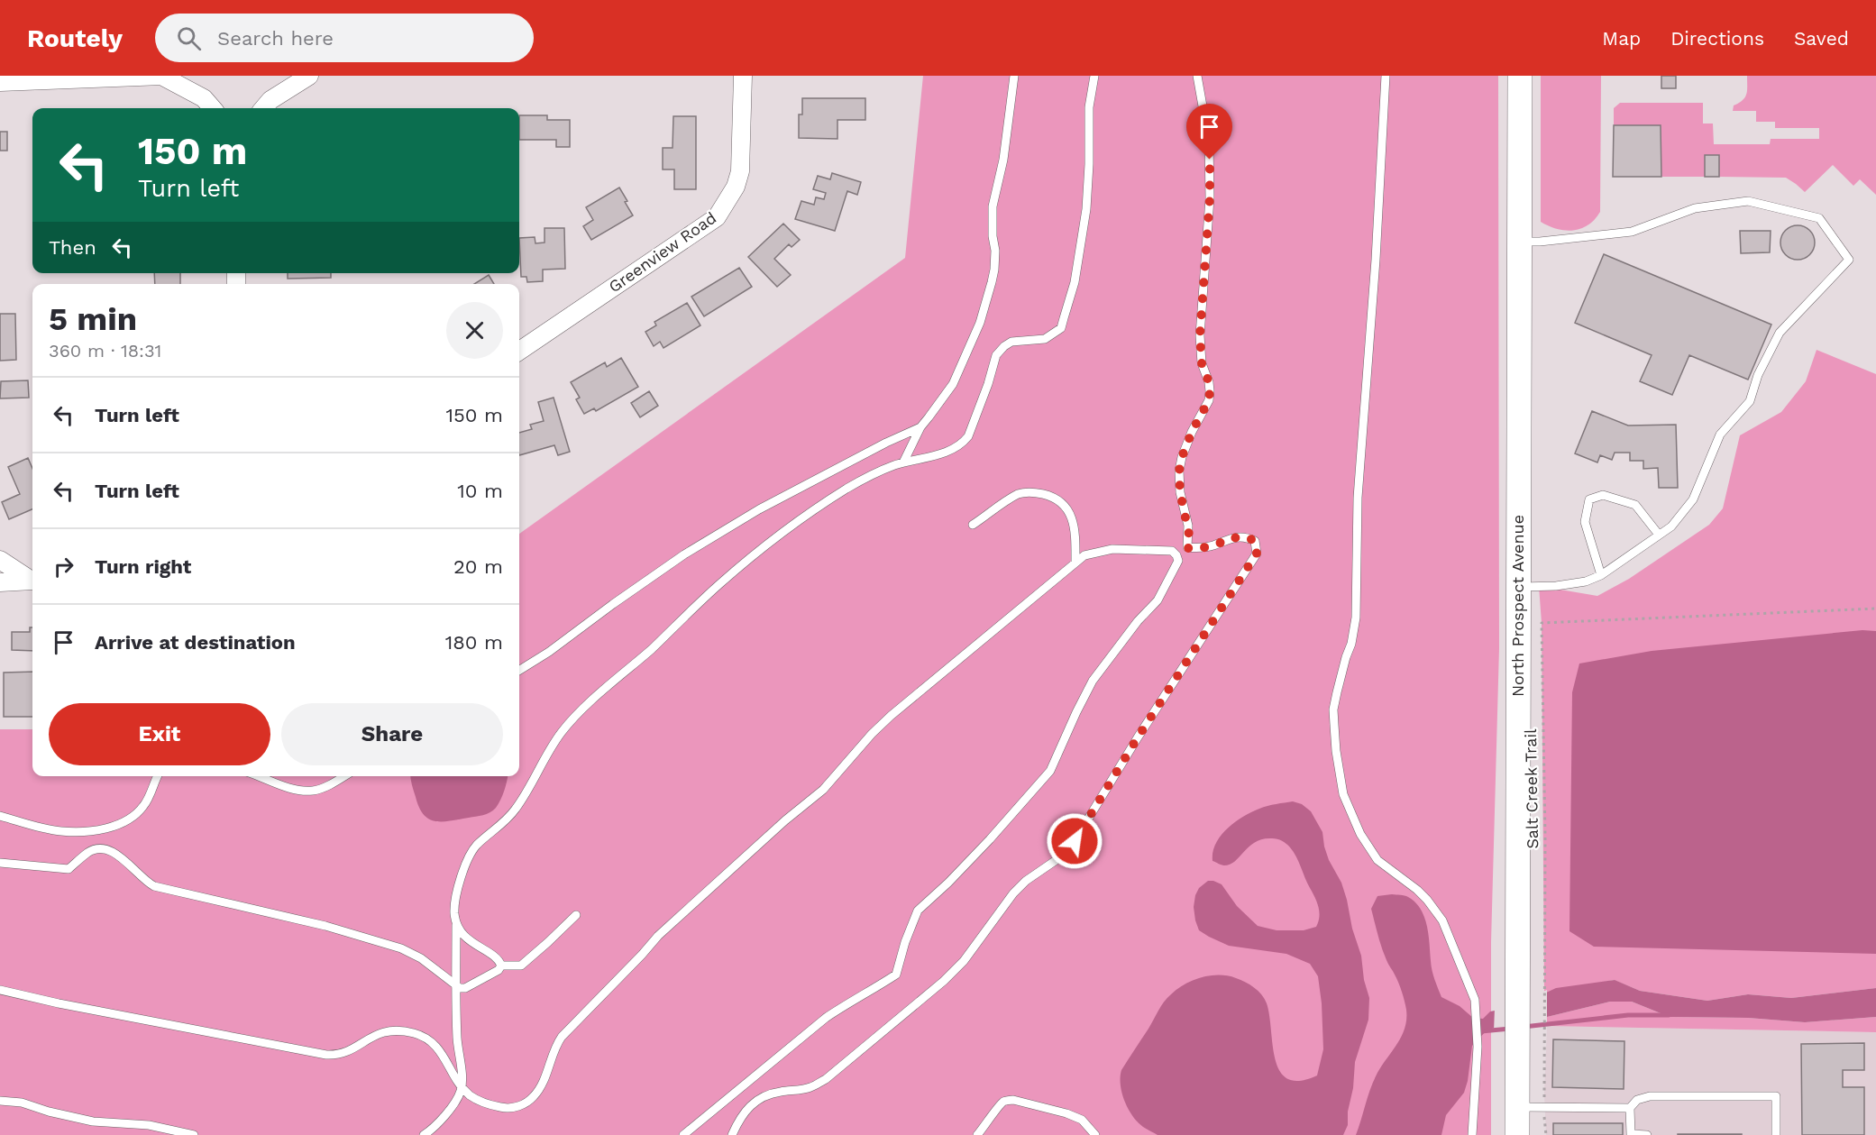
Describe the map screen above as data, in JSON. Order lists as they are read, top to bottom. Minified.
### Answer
{"streets":{"main road":["North Prospect Avenue"],"street":["Greenview Road"],"path":["Salt Creek Trail"]},"page":{"header":"Routely","search":"Search here","nav":["Map","Directions","Saved"],"turn":["150 m","Turn left"],"then":"Then","heading":["5 min","360 m · 18:31"],"list":[{"name":"Turn left","value":"150 m"},{"name":"Turn left","value":"10 m"},{"name":"Turn right","value":"20 m"},{"name":"Arrive at destination","value":"180 m"}],"buttons":["Exit","Share"]}}
